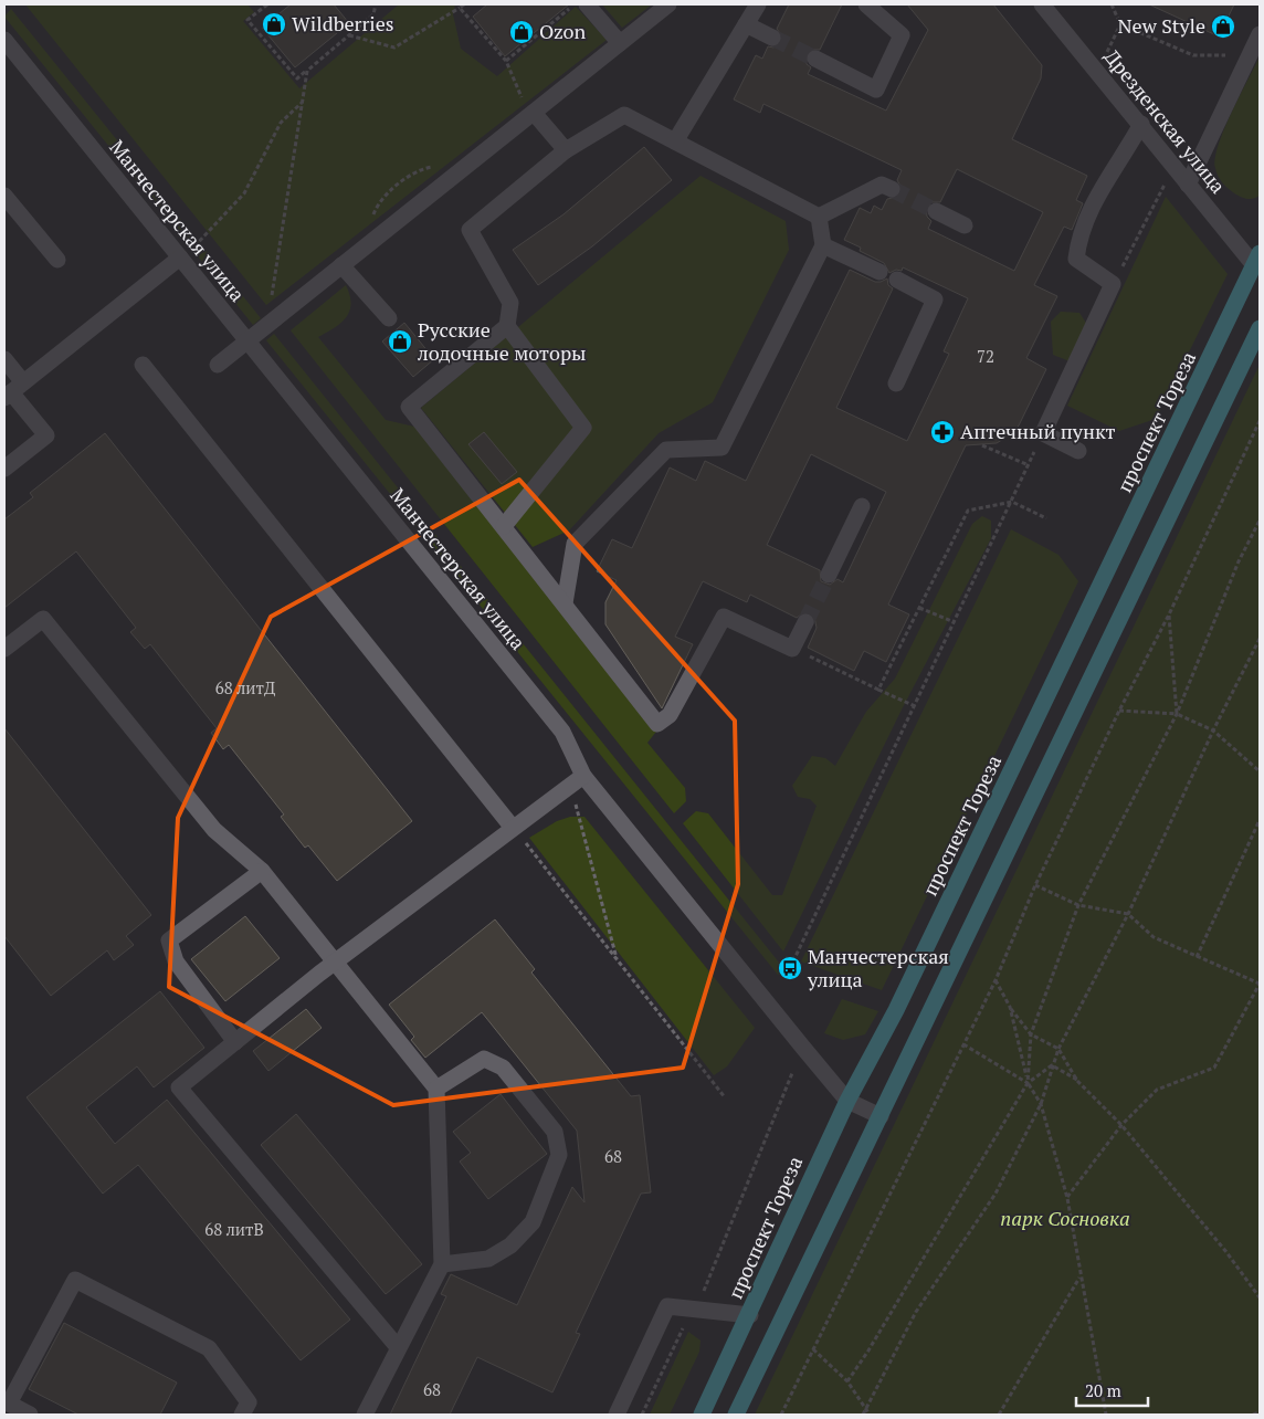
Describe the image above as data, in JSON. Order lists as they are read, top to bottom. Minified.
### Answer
{"streets":{"main road":["проспект Тореза"],"street":["Дрезденская улица","Манчестерская улица"]},"crossings":[["Дрезденская улица","проспект Тореза"],["Манчестерская улица","проспект Тореза"]],"parks":["парк Сосновка"],"places":{"shop":["Wildberries","New Style","Ozon","Русские лодочные моторы"],"pharmacy":["Аптечный пункт"],"bus stop":["Манчестерская улица"]},"house_numbers":["72","68 литД","68","68 литВ","68"],"scale_bar":"20 m"}
